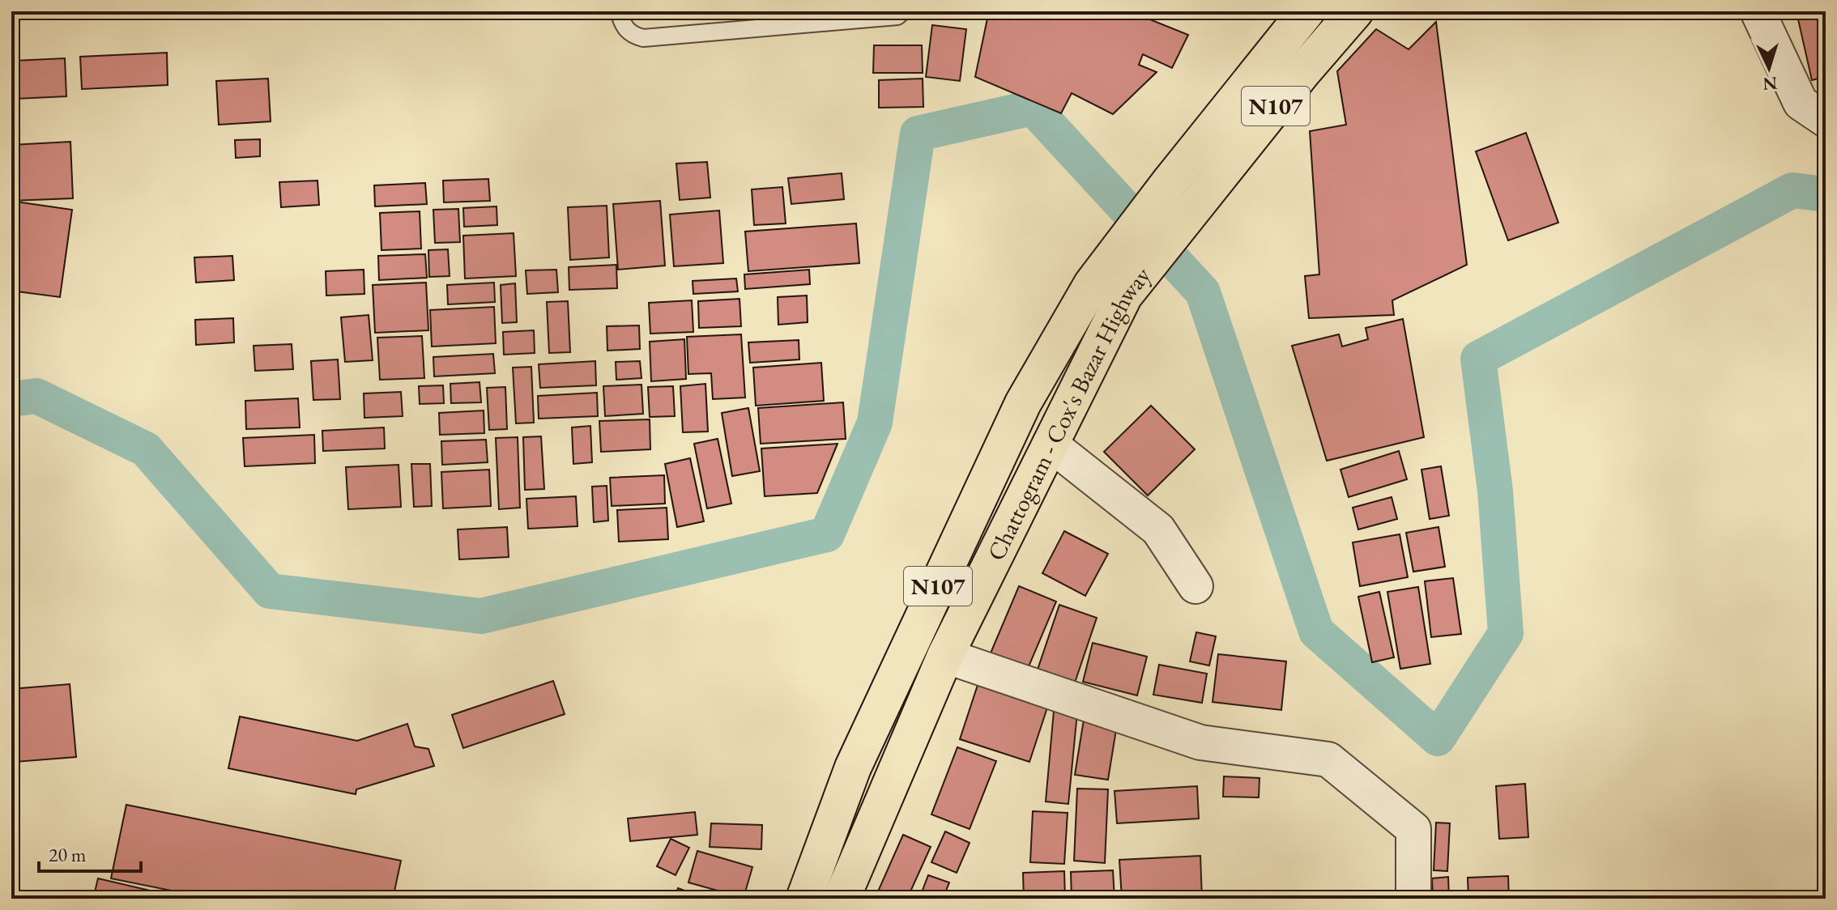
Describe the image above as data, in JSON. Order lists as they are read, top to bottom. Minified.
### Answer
{"streets":{"highway":["N107","Chattogram - Cox's Bazar Highway"]},"crossings":[["N107","Chattogram - Cox's Bazar Highway"]],"scale_bar":"20 m","north":"bottom"}
